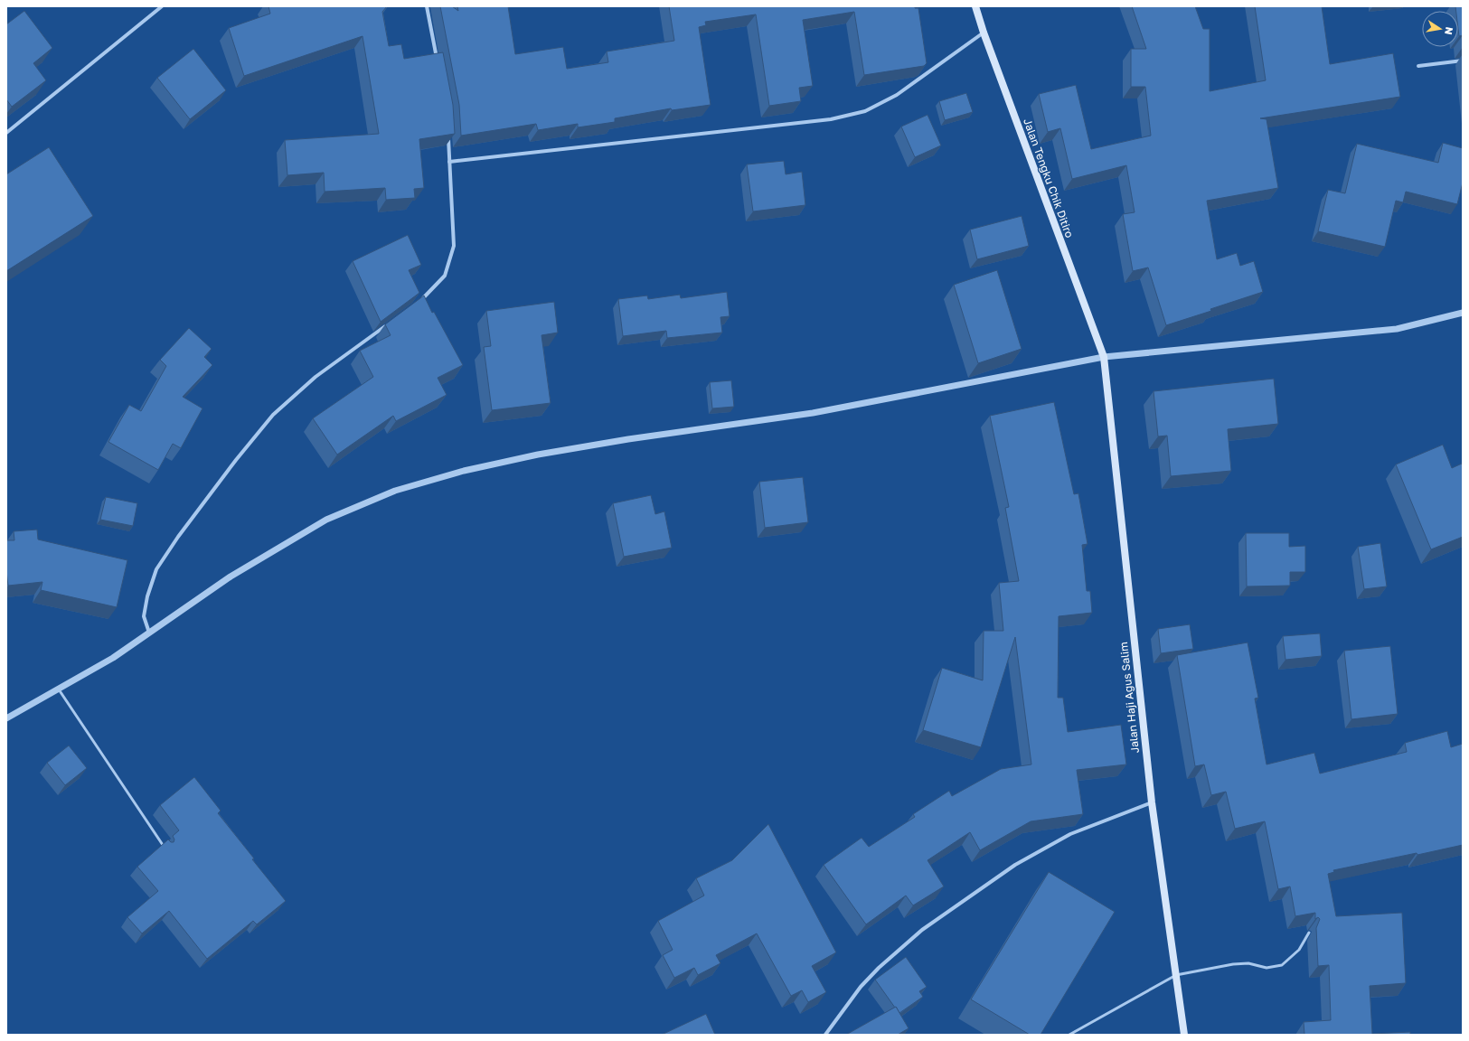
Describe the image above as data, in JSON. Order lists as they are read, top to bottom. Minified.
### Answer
{"streets":{"main road":["Jalan Tengku Chik Ditiro","Jalan Haji Agus Salim"]},"crossings":[["Jalan Tengku Chik Ditiro","Jalan Haji Agus Salim"]],"north":"right"}
